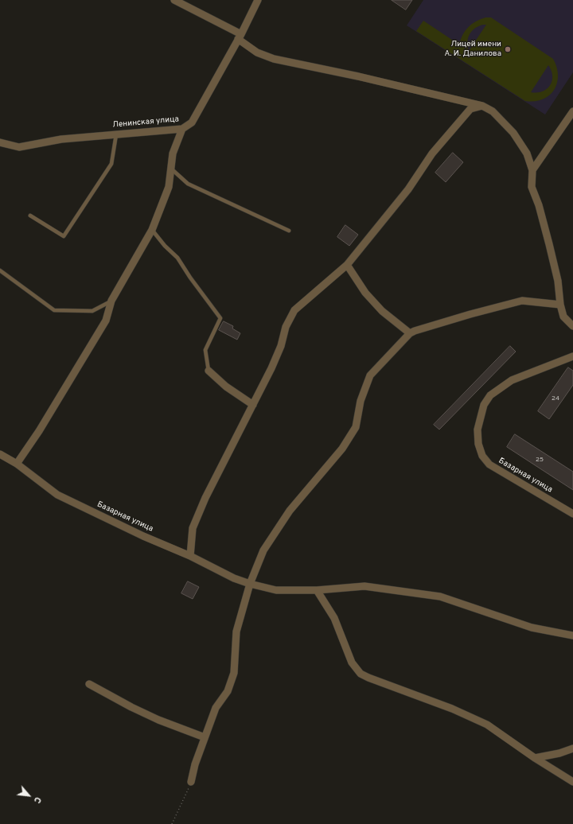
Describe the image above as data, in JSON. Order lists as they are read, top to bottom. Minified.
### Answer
{"streets":{"street":["Ленинская улица","Базарная улица"]},"places":["Лицей имени А. И. Данилова"],"house_numbers":["24","25"],"north":"bottom right"}
